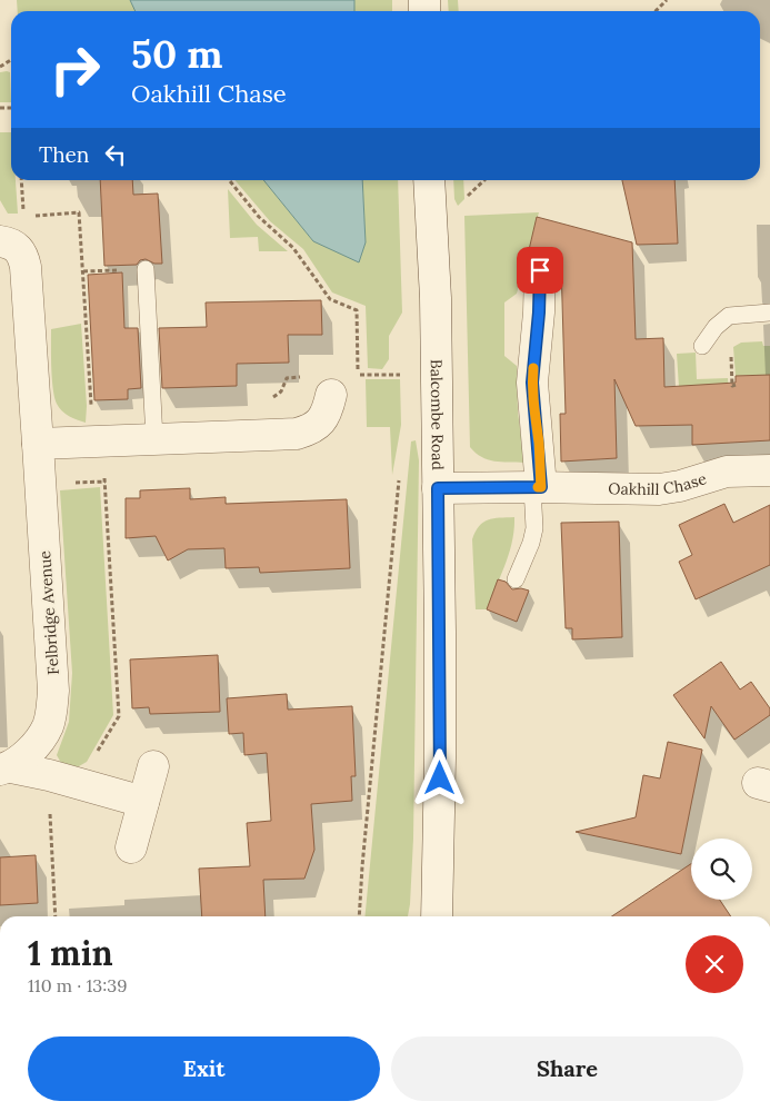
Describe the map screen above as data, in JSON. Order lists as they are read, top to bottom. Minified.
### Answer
{"streets":{"street":["Balcombe Road","Oakhill Chase","Felbridge Avenue"]},"crossings":[["Balcombe Road","Oakhill Chase"]],"page":{"turn":["50 m","Oakhill Chase"],"then":"Then","heading":["1 min","110 m · 13:39"],"buttons":["Exit","Share"]}}
